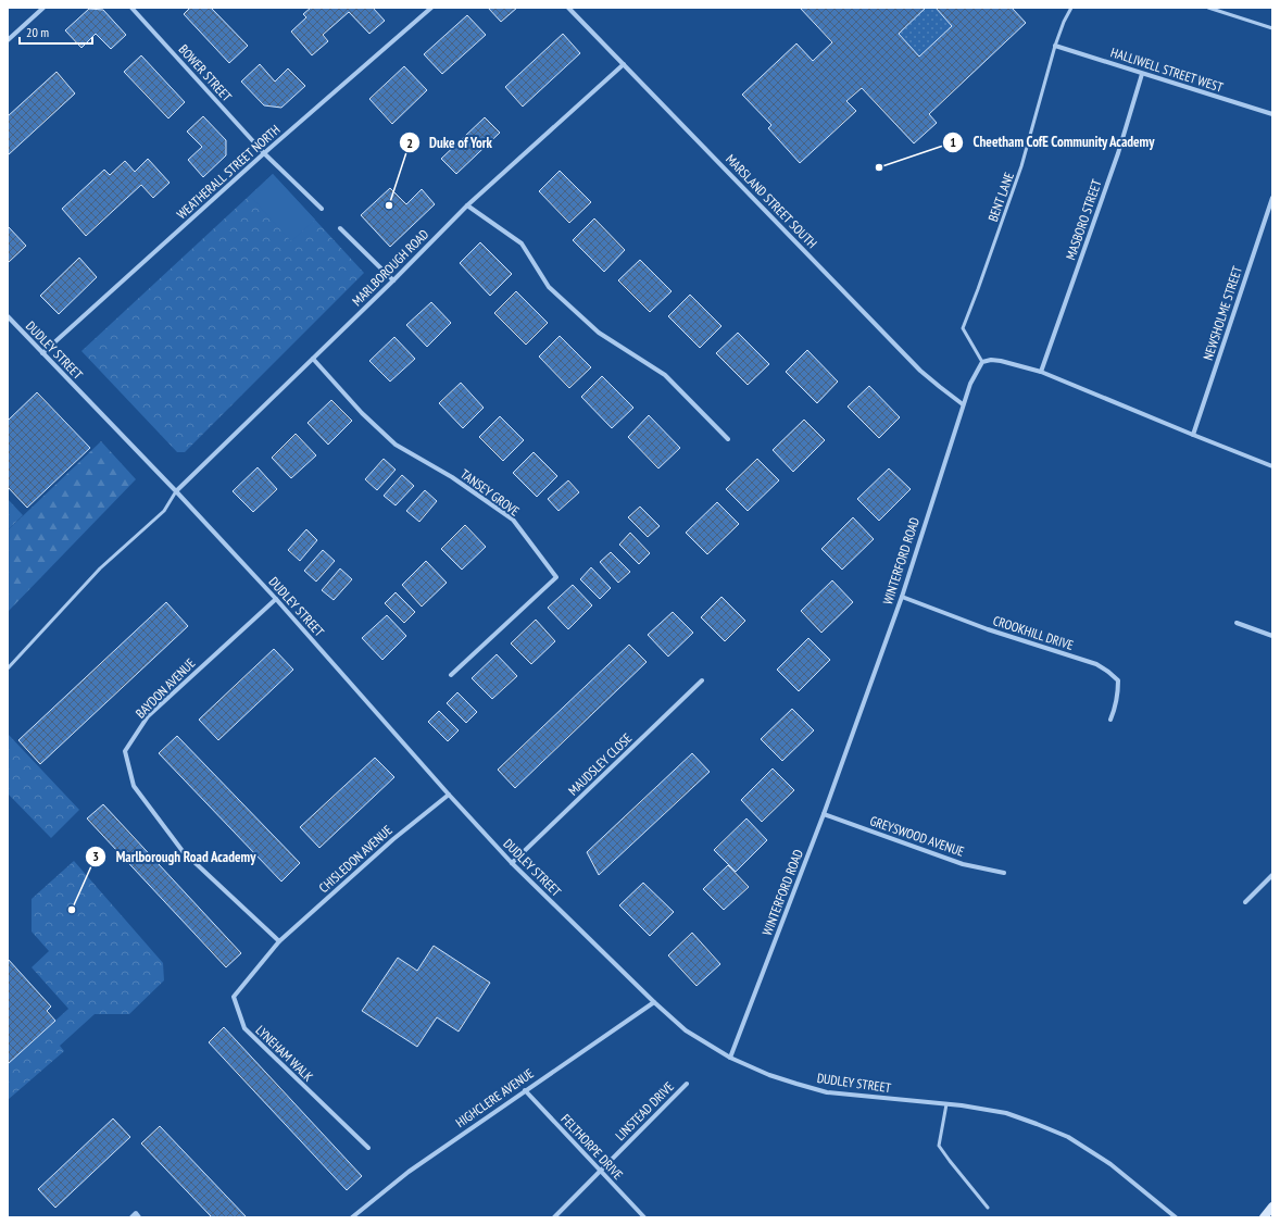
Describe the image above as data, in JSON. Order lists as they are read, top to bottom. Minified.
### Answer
{"streets":{"street":["HALLIWELL STREET WEST","BOWER STREET","WEATHERALL STREET NORTH","MARSLAND STREET SOUTH","MASBORO STREET","MARLBOROUGH ROAD","NEWSHOLME STREET","DUDLEY STREET","TANSEY GROVE","WINTERFORD ROAD","CROOKHILL DRIVE","BAYDON AVENUE","MAUDSLEY CLOSE","GREYSWOOD AVENUE","CHISLEDON AVENUE","LYNEHAM WALK","HIGHCLERE AVENUE","LINSTEAD DRIVE","FELTHORPE DRIVE"],"lane":["BENT LANE"]},"crossings":[["HALLIWELL STREET WEST","BENT LANE"],["HALLIWELL STREET WEST","MASBORO STREET"],["BOWER STREET","WEATHERALL STREET NORTH"],["WEATHERALL STREET NORTH","DUDLEY STREET"],["BENT LANE","WINTERFORD ROAD"],["MARSLAND STREET SOUTH","MARLBOROUGH ROAD"],["MARSLAND STREET SOUTH","WINTERFORD ROAD"],["MARLBOROUGH ROAD","DUDLEY STREET"],["MARLBOROUGH ROAD","TANSEY GROVE"],["DUDLEY STREET","WINTERFORD ROAD"],["DUDLEY STREET","BAYDON AVENUE"],["DUDLEY STREET","MAUDSLEY CLOSE"],["DUDLEY STREET","CHISLEDON AVENUE"],["DUDLEY STREET","HIGHCLERE AVENUE"],["WINTERFORD ROAD","CROOKHILL DRIVE"],["WINTERFORD ROAD","GREYSWOOD AVENUE"],["BAYDON AVENUE","CHISLEDON AVENUE"],["BAYDON AVENUE","LYNEHAM WALK"],["CHISLEDON AVENUE","LYNEHAM WALK"],["HIGHCLERE AVENUE","FELTHORPE DRIVE"],["LINSTEAD DRIVE","FELTHORPE DRIVE"]],"places":["Cheetham CofE Community Academy","Duke of York","Marlborough Road Academy"],"scale_bar":"20 m"}
